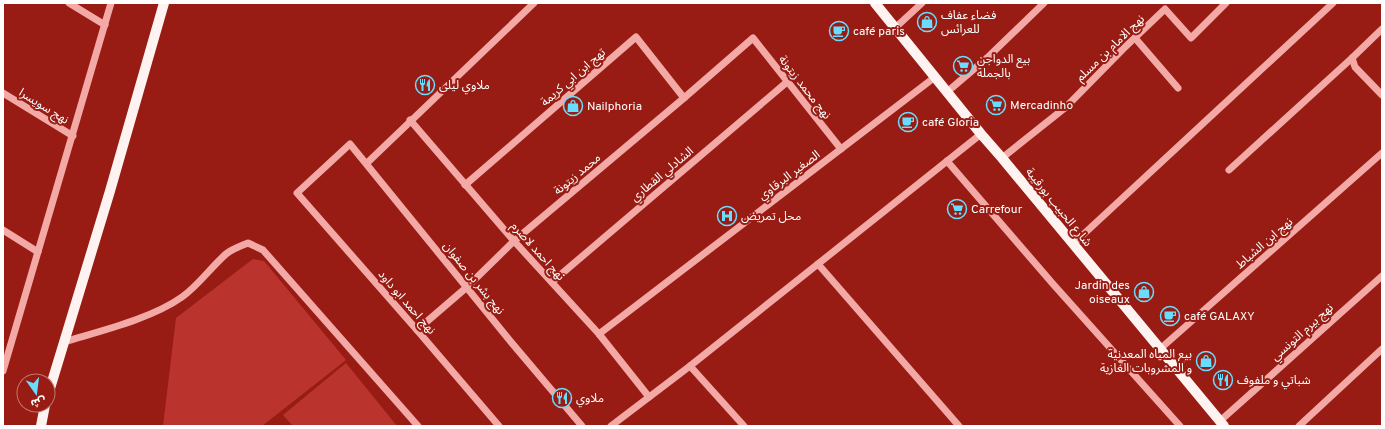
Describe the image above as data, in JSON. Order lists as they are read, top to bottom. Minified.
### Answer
{"streets":{"main road":["شارع الحبيب بورقيبة"],"street":["نهج الامام بن مسلم","تهج ابن ابي كريمة","نهج محمد زيتونة","نهج سويسرا","محمد زيتونة","الشادلي القطاري","الصغير البرقاوي","نهج ابن الشباط","نهج احمد لاصرم","نهج بشر بن صفوان","نهج احمد ابو داود","نهج بيرم التونسي"]},"crossings":[["نهج الامام بن مسلم","شارع الحبيب بورقيبة"],["تهج ابن ابي كريمة","محمد زيتونة"],["تهج ابن ابي كريمة","نهج احمد لاصرم"],["نهج محمد زيتونة","محمد زيتونة"],["نهج محمد زيتونة","الشادلي القطاري"],["نهج محمد زيتونة","الصغير البرقاوي"],["محمد زيتونة","نهج احمد لاصرم"],["محمد زيتونة","نهج بشر بن صفوان"],["محمد زيتونة","نهج احمد ابو داود"],["الشادلي القطاري","نهج احمد لاصرم"],["الصغير البرقاوي","شارع الحبيب بورقيبة"],["الصغير البرقاوي","نهج احمد لاصرم"],["شارع الحبيب بورقيبة","نهج ابن الشباط"],["شارع الحبيب بورقيبة","نهج بيرم التونسي"],["نهج بشر بن صفوان","نهج احمد ابو داود"]],"places":{"shop":["فضاء عفاف للعرائس","Nailphoria","Jardin des oiseaux","بيع المياه المعدنية و المشروبات الغازية"],"cafe":["café paris","café Gloria","café GALAXY"],"supermarket":["بيع الدواجن بالجملة","Mercadinho","Carrefour"],"restaurant":["ملاوي ليلى","شباتي و ملفوف","ملاوي"],"hospital":["محل تمريض"]},"north":"bottom"}
